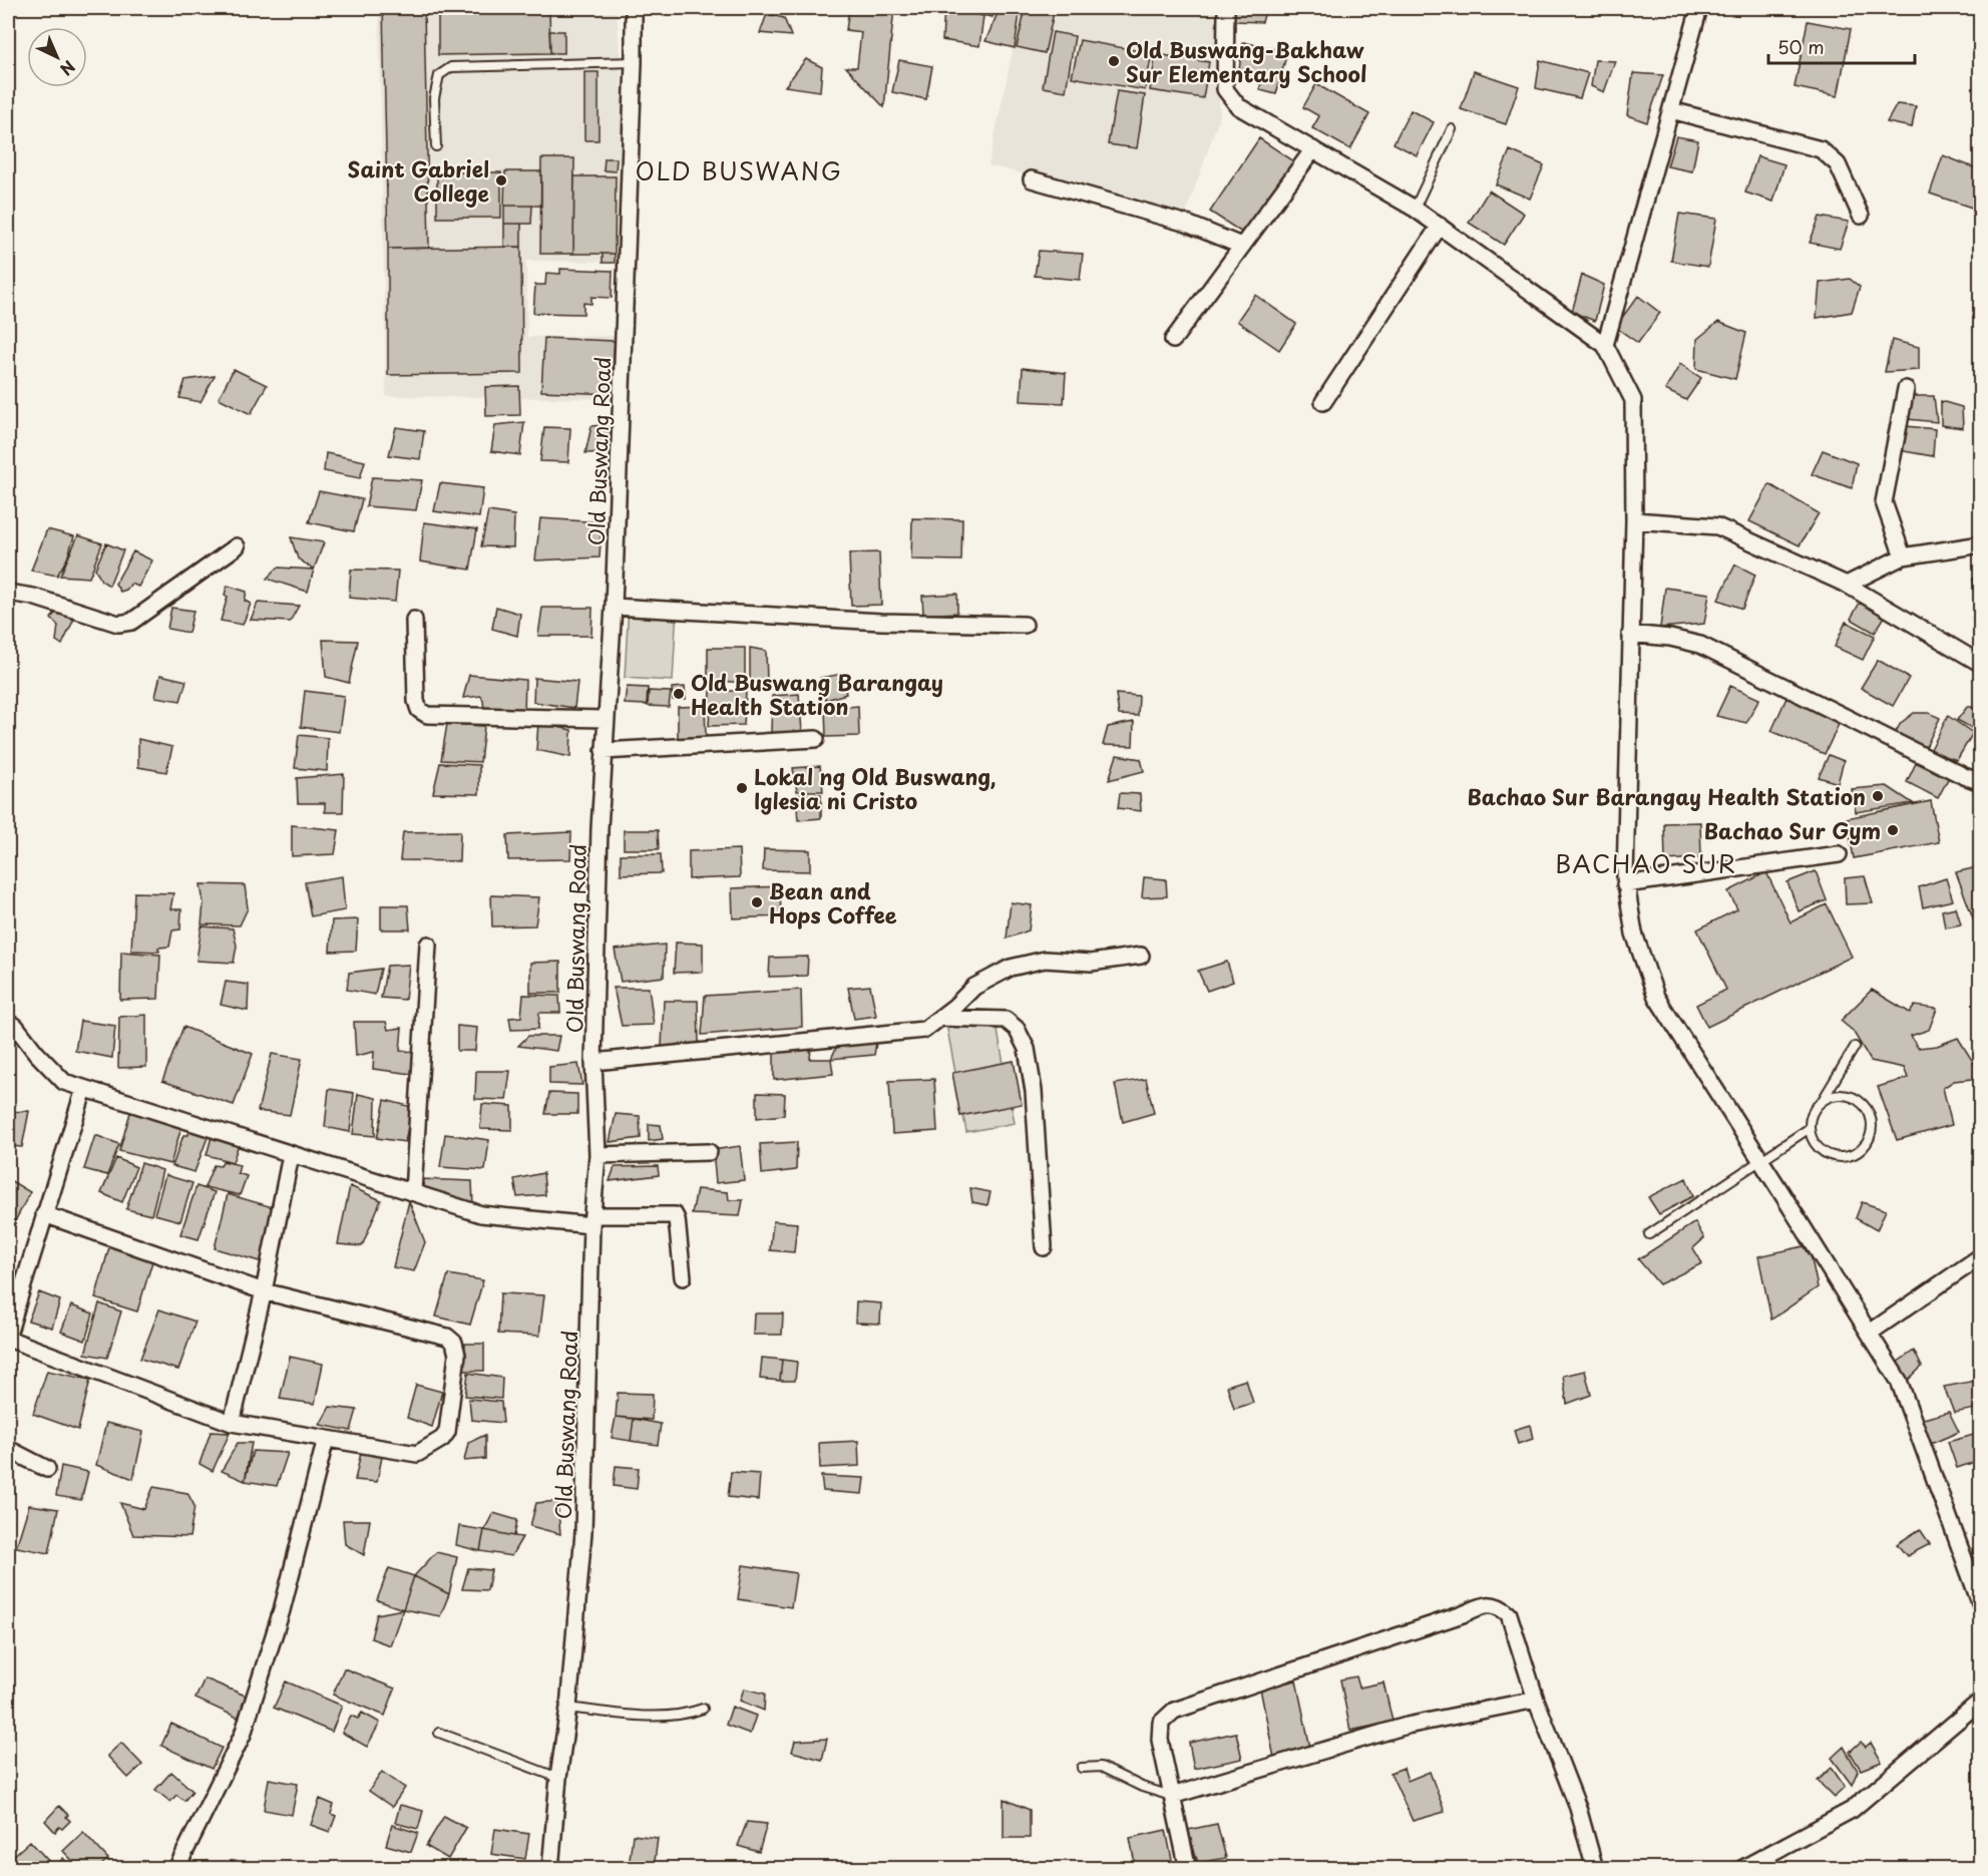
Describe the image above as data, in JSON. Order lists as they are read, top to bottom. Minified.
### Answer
{"streets":{"street":["Old Buswang Road"]},"districts":["OLD BUSWANG","BACHAO SUR"],"places":["Old Buswang-Bakhaw Sur Elementary School","Saint Gabriel College","Old Buswang Barangay Health Station","Lokal ng Old Buswang, Iglesia ni Cristo","Bachao Sur Barangay Health Station","Bachao Sur Gym","Bean and Hops Coffee"],"scale_bar":"50 m","north":"bottom right"}
